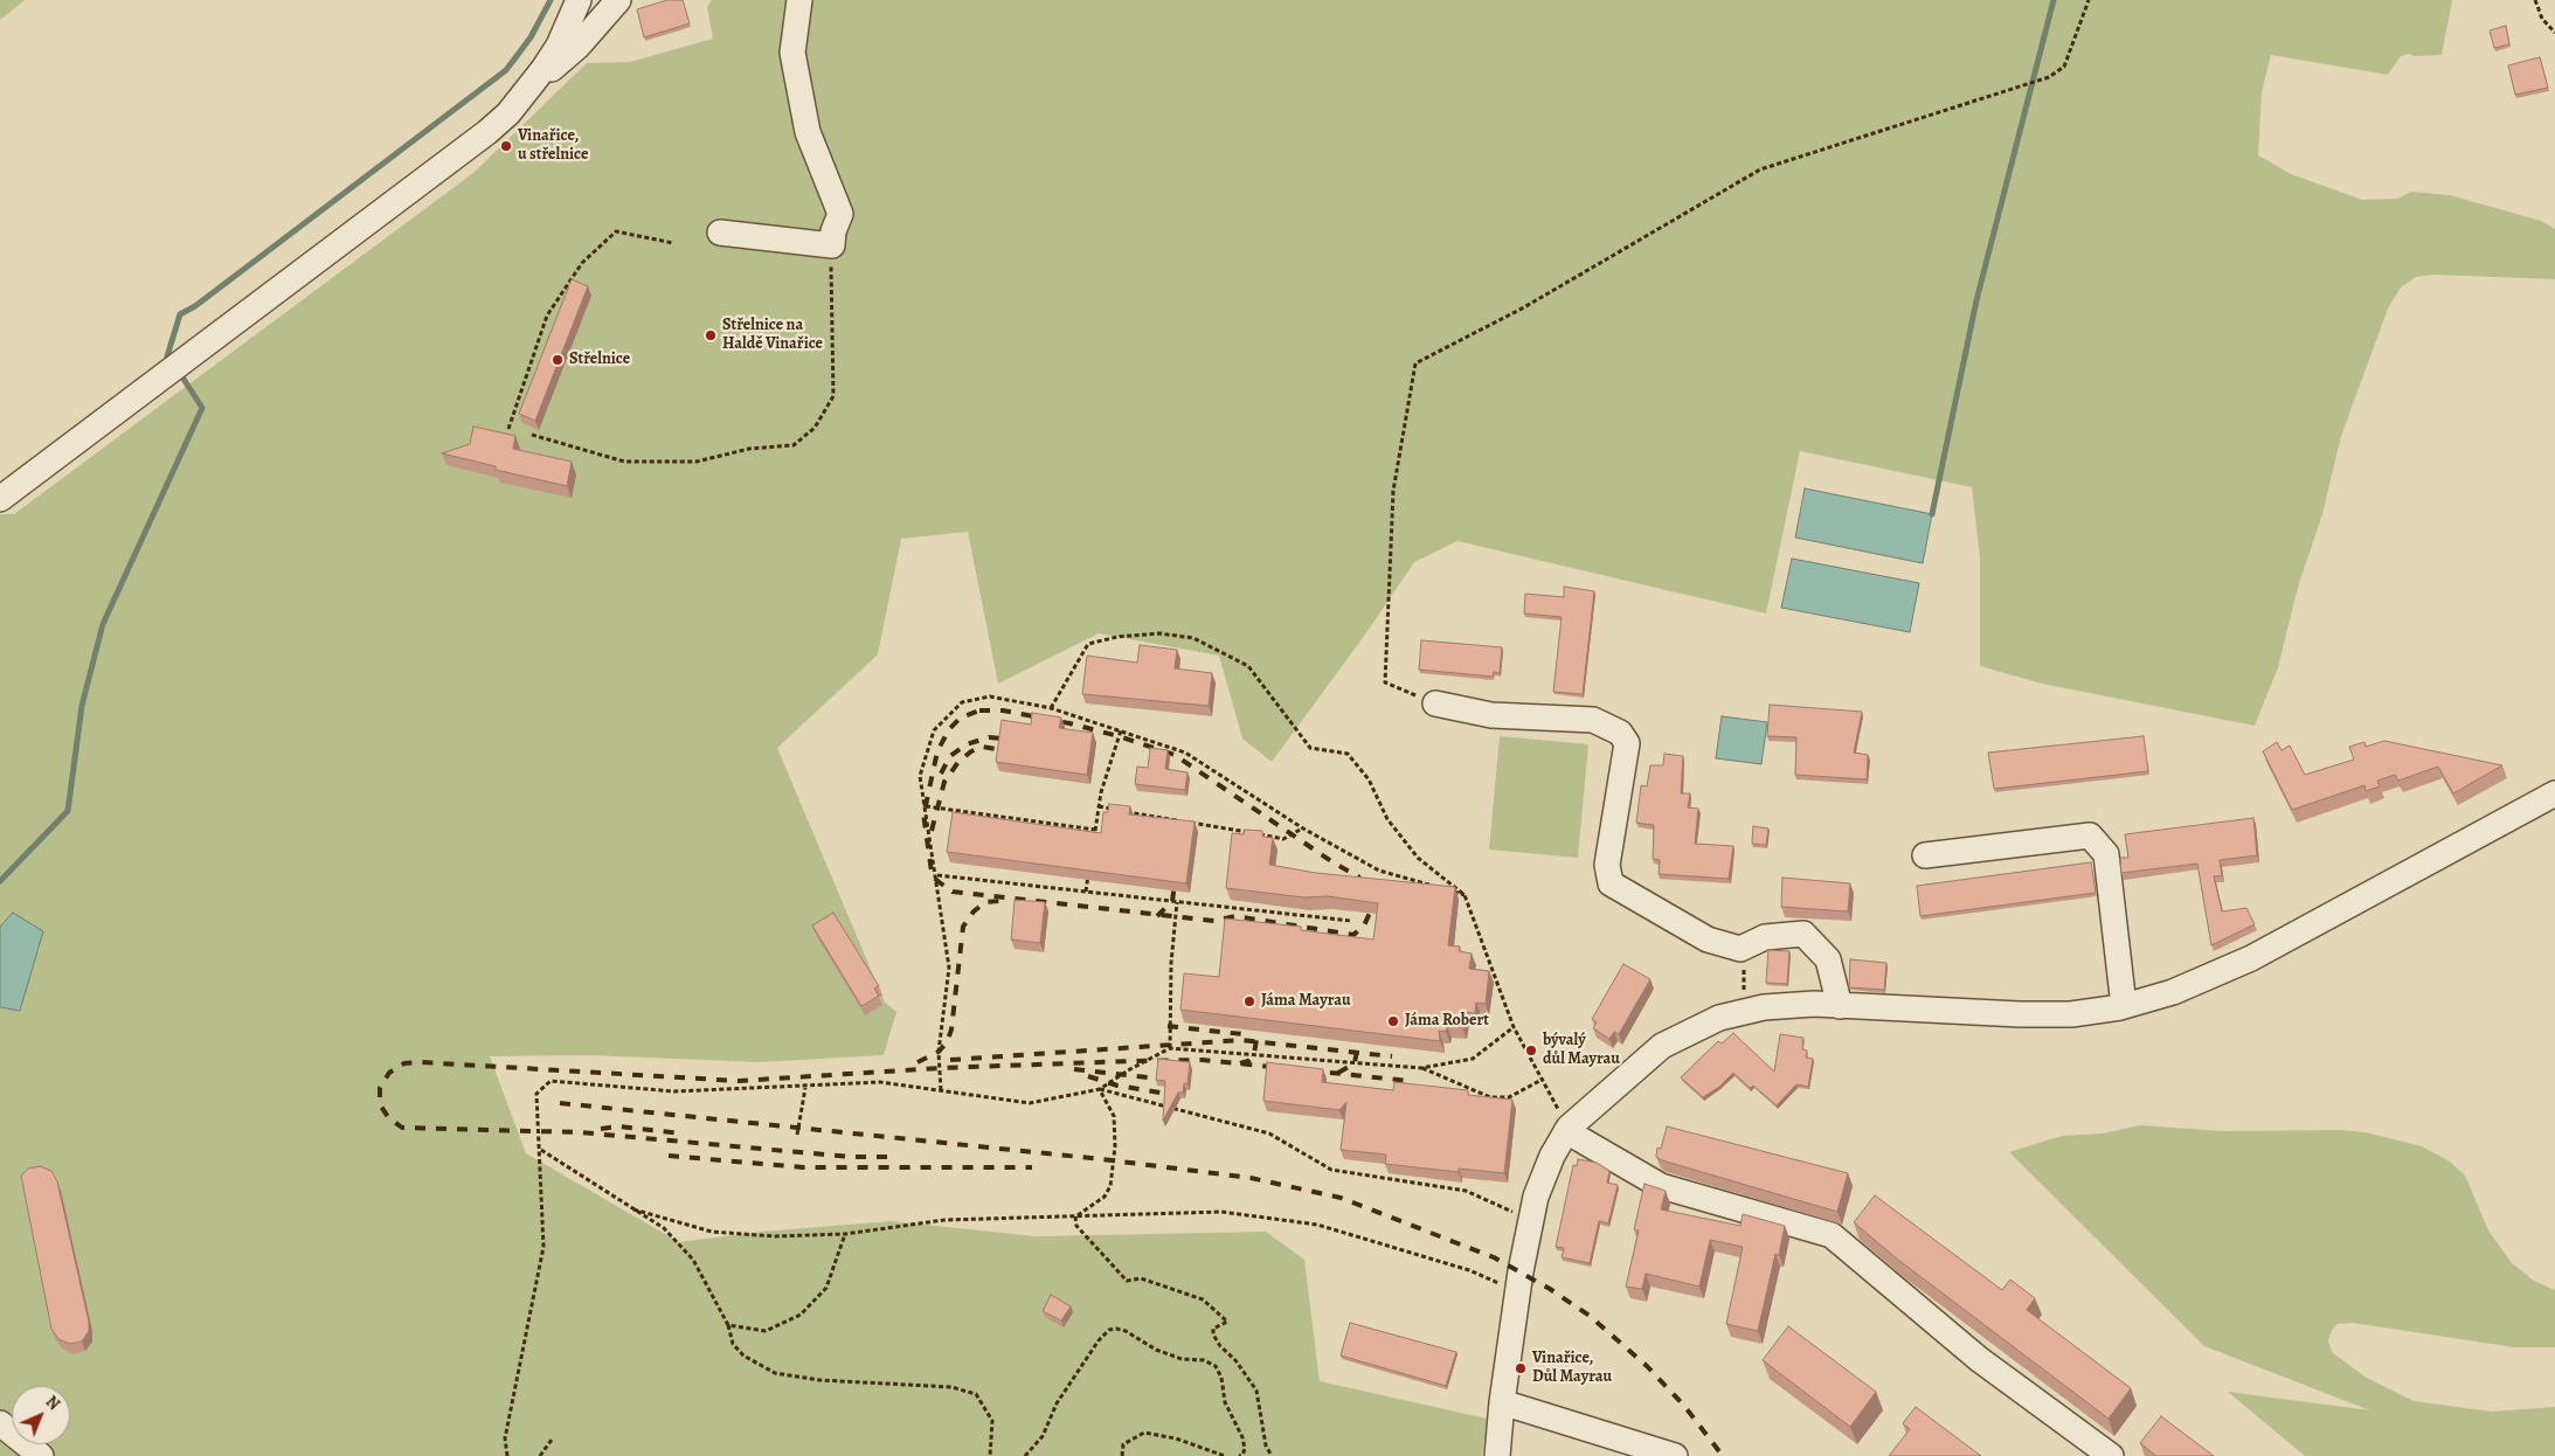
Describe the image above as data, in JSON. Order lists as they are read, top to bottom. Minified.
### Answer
{"places":["Vinařice, u střelnice","Střelnice na Haldě Vinařice","Střelnice","Jáma Mayrau","Jáma Robert","bývalý důl Mayrau","Vinařice, Důl Mayrau"],"north":"top right"}
